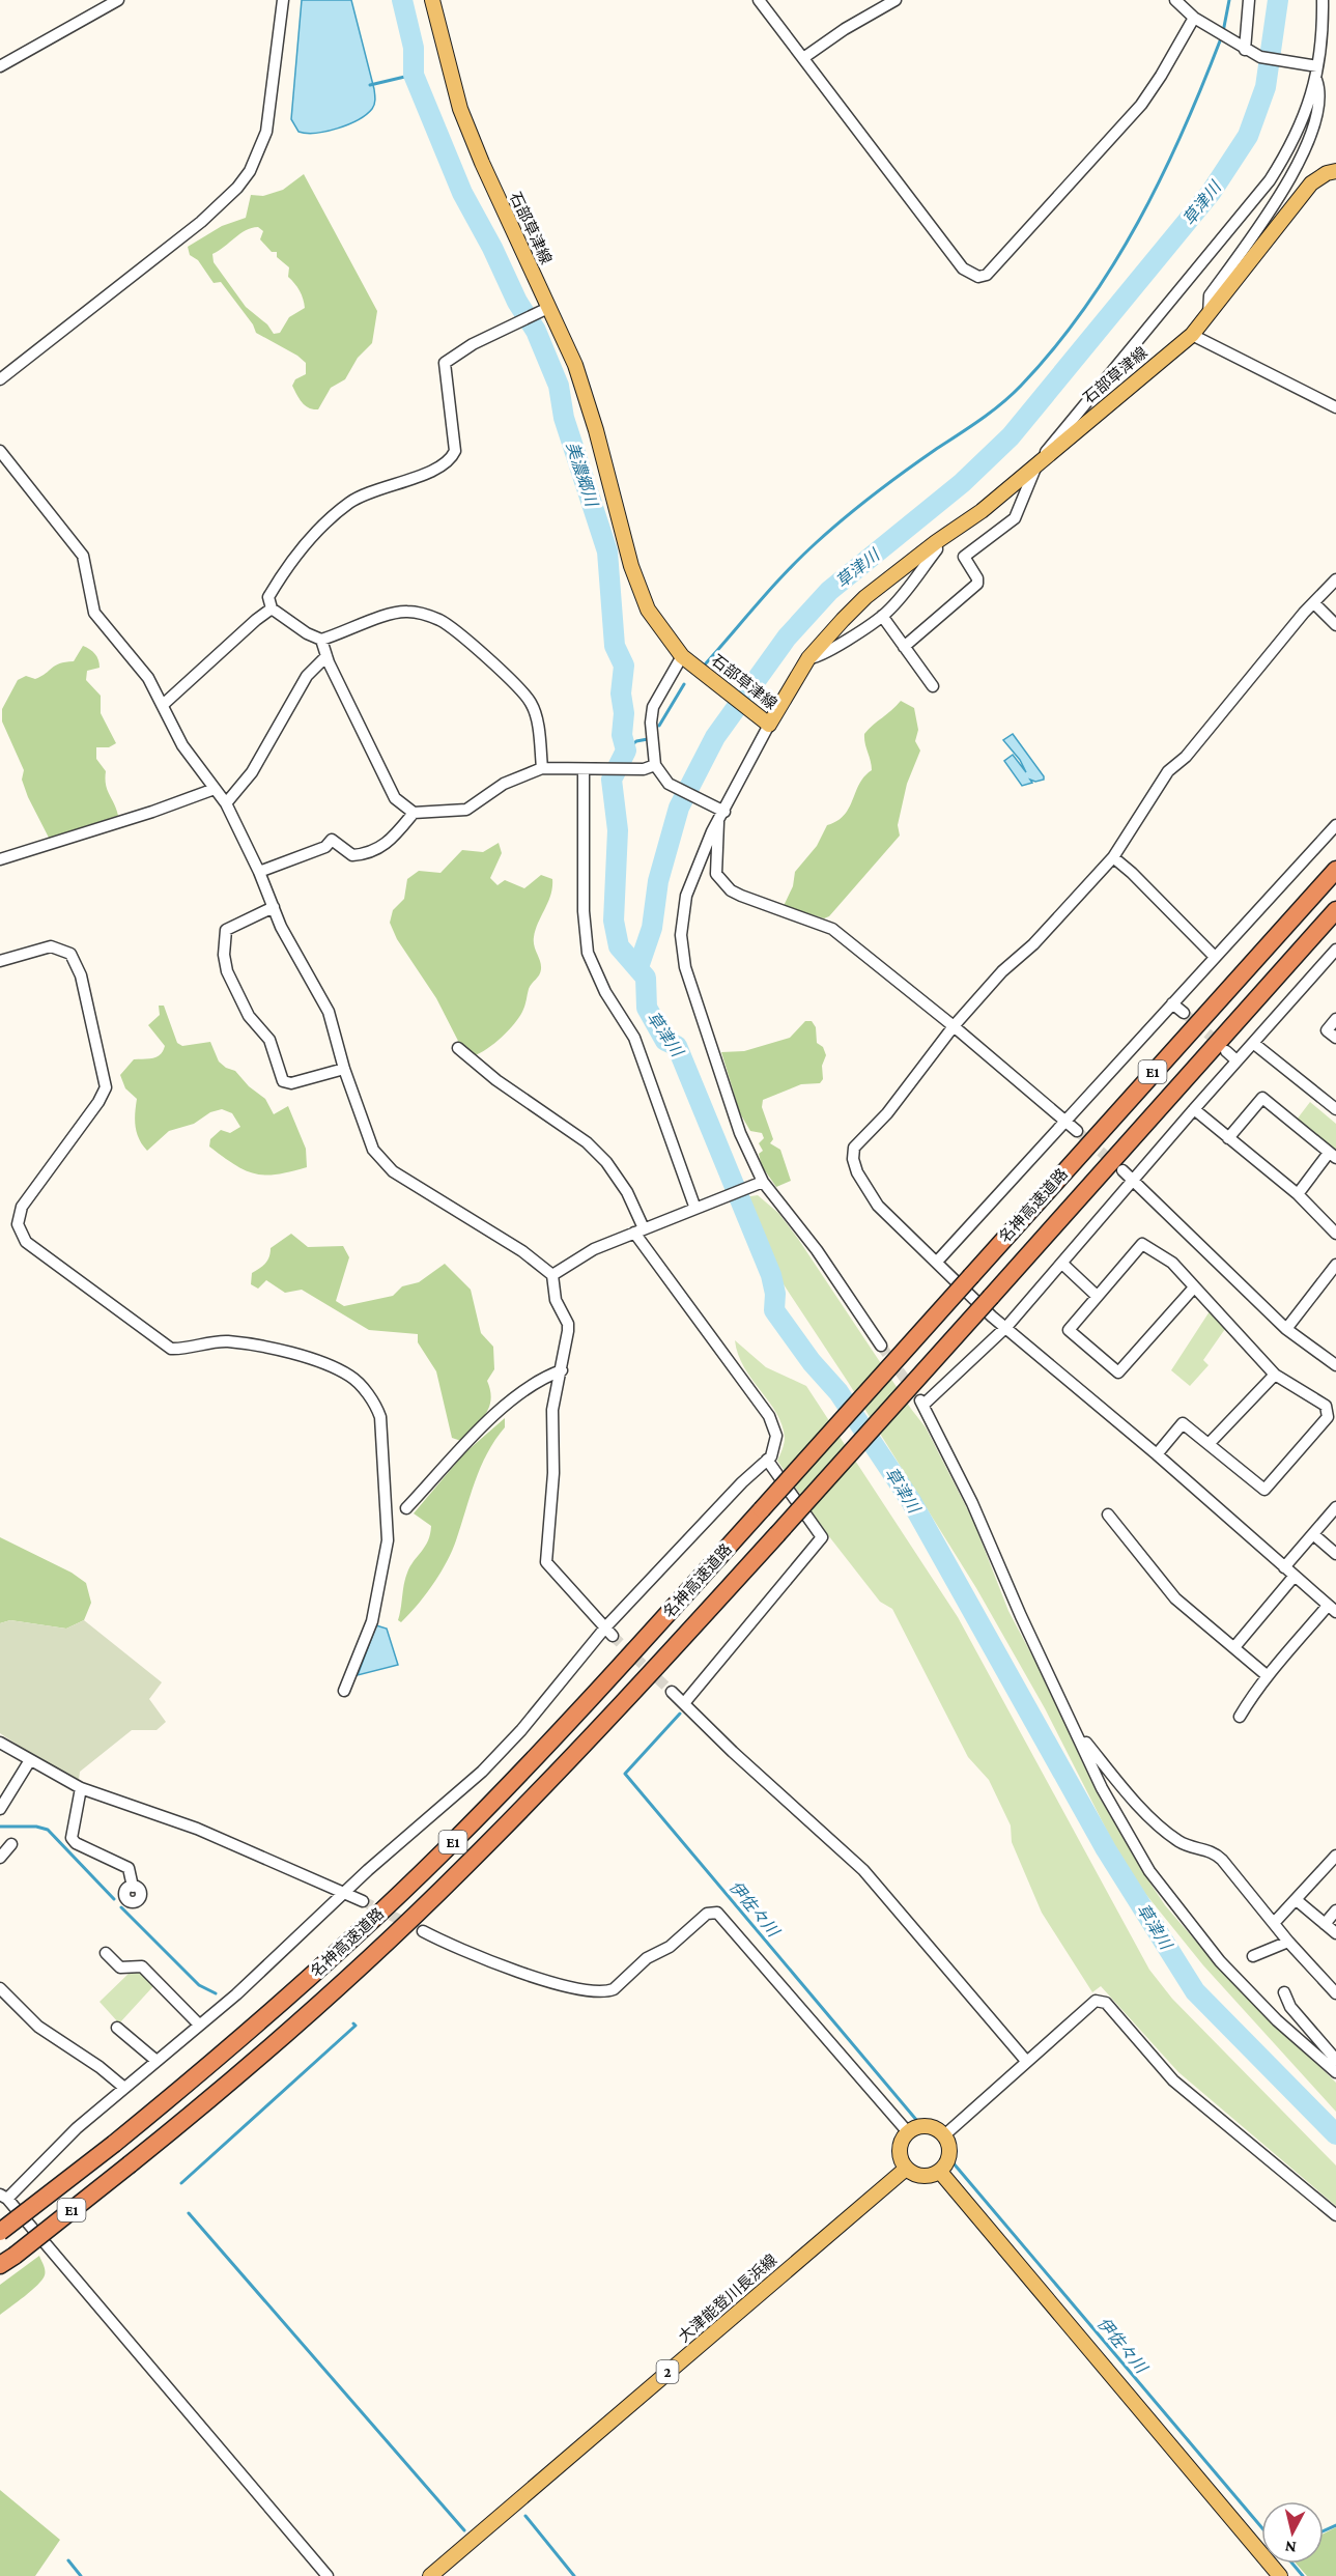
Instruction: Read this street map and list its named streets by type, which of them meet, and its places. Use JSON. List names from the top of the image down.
{
  "streets": {
    "highway": ["E1", "名神高速道路"],
    "main road": ["石部草津線", "大津能登川長浜線", "2"]
  },
  "water": ["草津川", "美濃郷川", "伊佐々川"],
  "north": "bottom"
}
